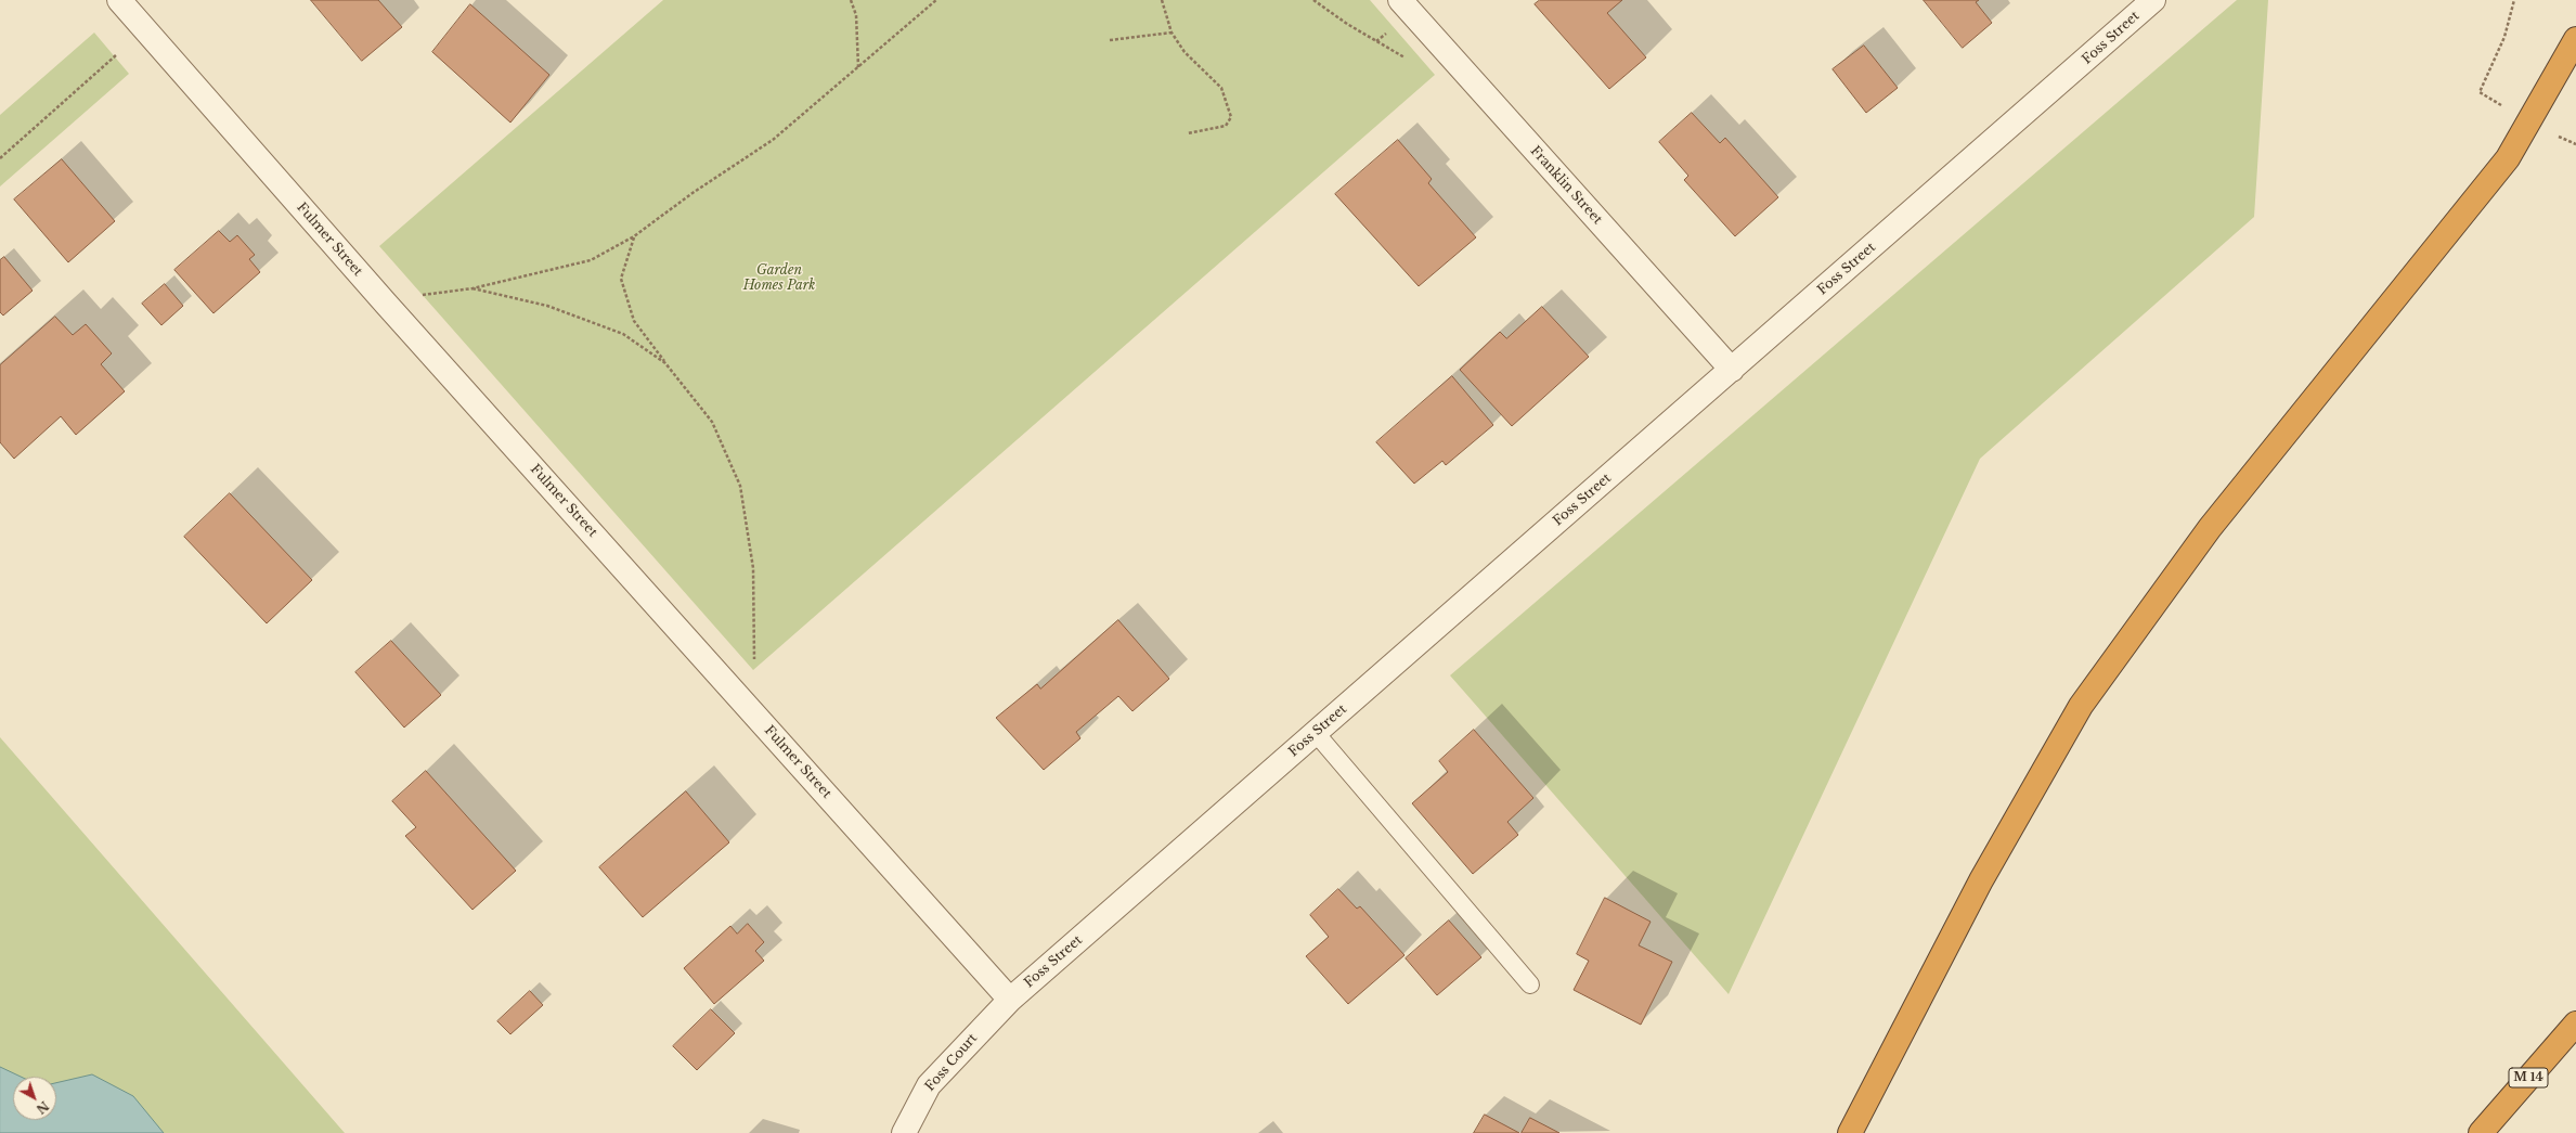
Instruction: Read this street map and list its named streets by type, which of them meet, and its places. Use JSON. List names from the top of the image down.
{
  "streets": {
    "highway": ["M 14"],
    "street": [
      "Foss Street",
      "Franklin Street",
      "Fulmer Street",
      "Foss Court"
    ]
  },
  "crossings": [
    ["Foss Street", "Franklin Street"],
    ["Foss Street", "Fulmer Street"],
    ["Foss Street", "Foss Court"],
    ["Fulmer Street", "Foss Court"]
  ],
  "parks": ["Garden Homes Park"],
  "north": "bottom right"
}
